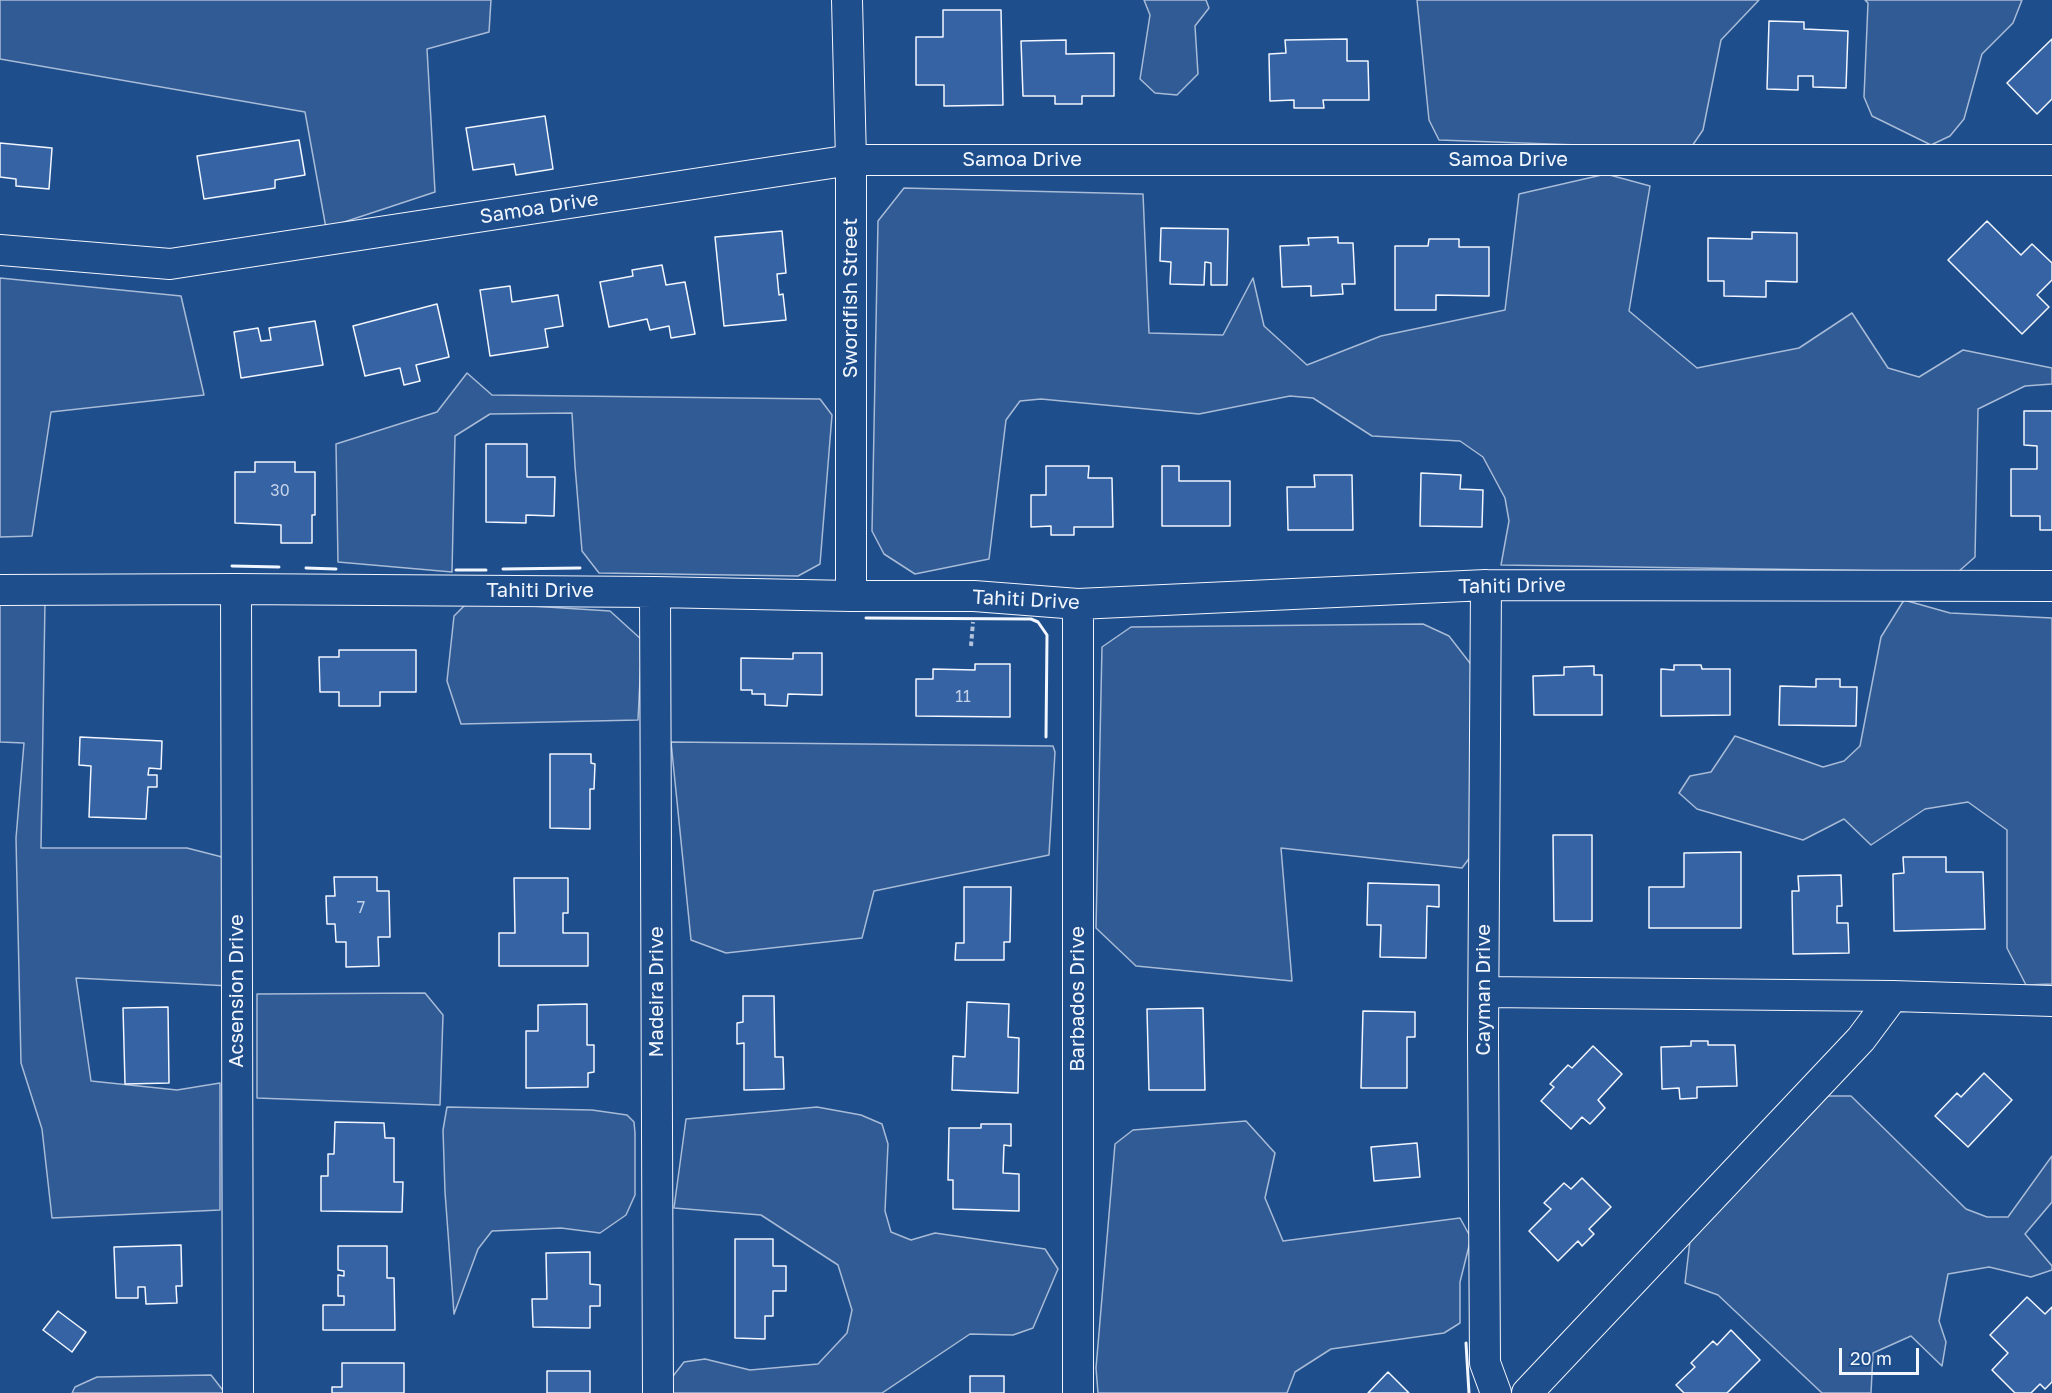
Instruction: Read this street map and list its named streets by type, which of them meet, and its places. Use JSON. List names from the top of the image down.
{
  "streets": {
    "street": [
      "Samoa Drive",
      "Swordfish Street",
      "Tahiti Drive",
      "Cayman Drive",
      "Acsension Drive",
      "Madeira Drive",
      "Barbados Drive"
    ]
  },
  "crossings": [
    ["Samoa Drive", "Swordfish Street"],
    ["Swordfish Street", "Tahiti Drive"],
    ["Tahiti Drive", "Cayman Drive"],
    ["Tahiti Drive", "Acsension Drive"],
    ["Tahiti Drive", "Madeira Drive"],
    ["Tahiti Drive", "Barbados Drive"]
  ],
  "house_numbers": ["30", "11", "7"],
  "scale_bar": "20 m"
}
